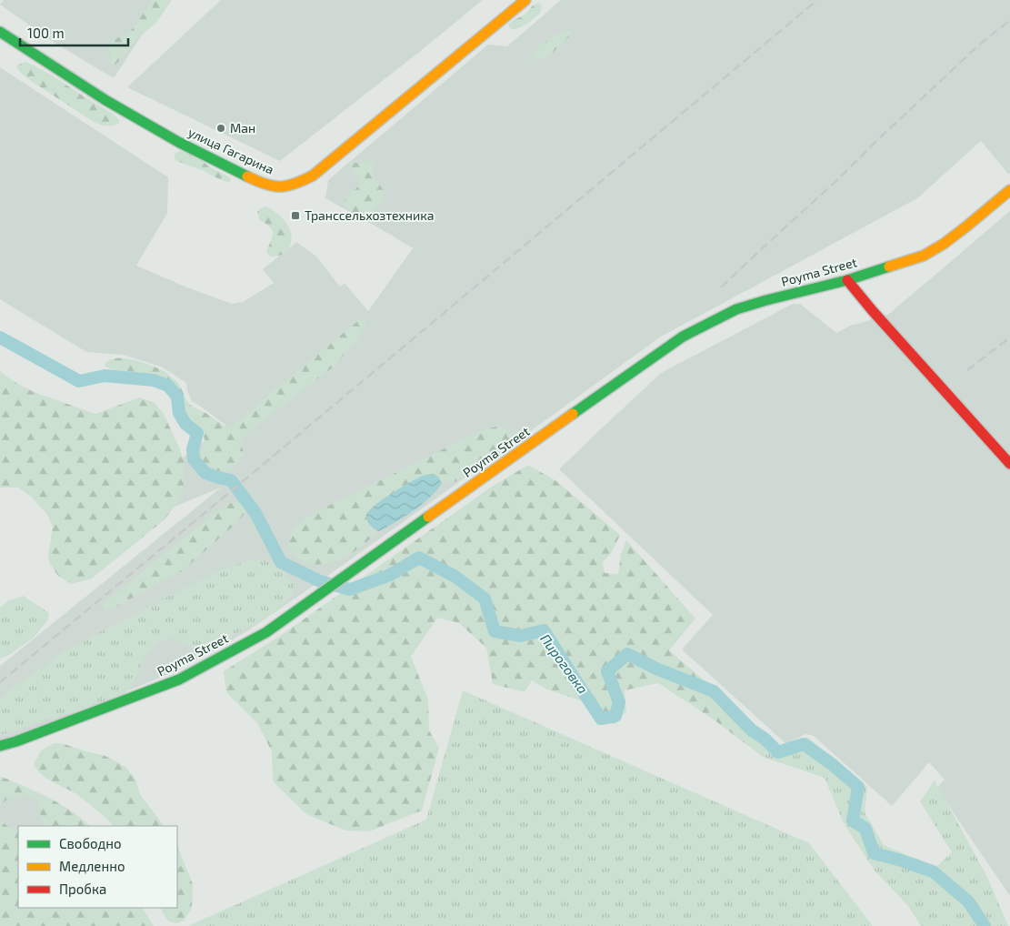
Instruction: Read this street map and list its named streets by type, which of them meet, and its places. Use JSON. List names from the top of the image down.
{
  "streets": {
    "main road": ["улица Гагарина", "Poyma Street"]
  },
  "water": ["Пироговка"],
  "places": {
    "other": ["Ман"],
    "transit": ["Транссельхозтехника"]
  },
  "legend": ["Свободно", "Медленно", "Пробка"],
  "scale_bar": "100 m"
}
